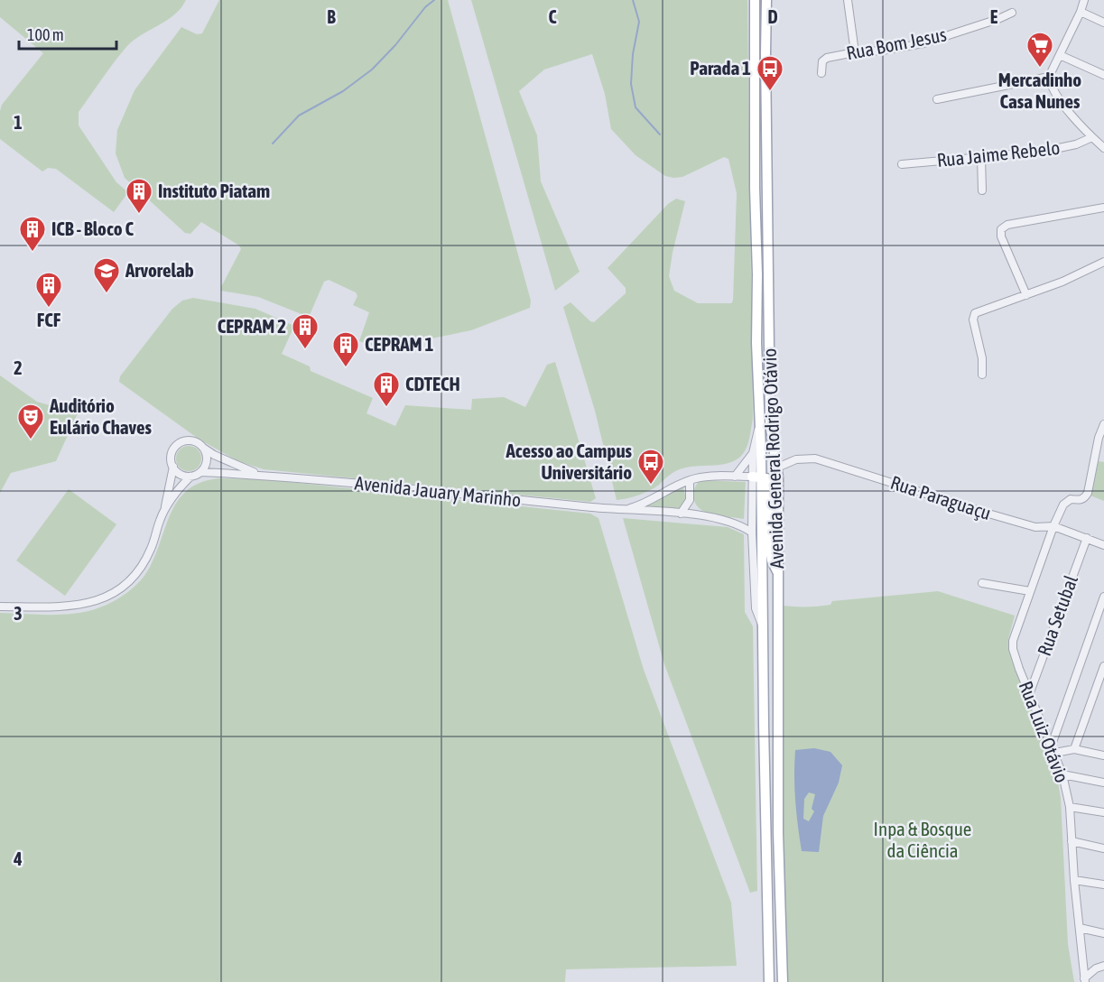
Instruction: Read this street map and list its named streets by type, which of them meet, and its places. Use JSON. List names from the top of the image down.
{
  "streets": {
    "main road": ["Avenida General Rodrigo Otávio"],
    "street": [
      "Rua Bom Jesus",
      "Rua Jaime Rebelo",
      "Avenida Jauary Marinho",
      "Rua Paraguaçu",
      "Rua Setubal",
      "Rua Luiz Otávio"
    ]
  },
  "crossings": [
    ["Avenida General Rodrigo Otávio", "Avenida Jauary Marinho"],
    ["Avenida General Rodrigo Otávio", "Rua Paraguaçu"],
    ["Rua Paraguaçu", "Rua Setubal"],
    ["Rua Paraguaçu", "Rua Luiz Otávio"],
    ["Rua Setubal", "Rua Luiz Otávio"]
  ],
  "parks": ["Inpa & Bosque da Ciência"],
  "places": {
    "supermarket": ["Mercadinho Casa Nunes"],
    "bus stop": ["Parada 1", "Acesso ao Campus Universitário"],
    "building": [
      "Instituto Piatam",
      "ICB - Bloco C",
      "FCF",
      "CEPRAM 2",
      "CEPRAM 1",
      "CDTECH"
    ],
    "school or university": ["Arvorelab"],
    "theatre": ["Auditório Eulário Chaves"]
  },
  "scale_bar": "100 m",
  "grid": {
    "columns": [
      "B",
      "C",
      "D",
      "E"
    ],
    "rows": [
      "1",
      "2",
      "3",
      "4"
    ]
  }
}
